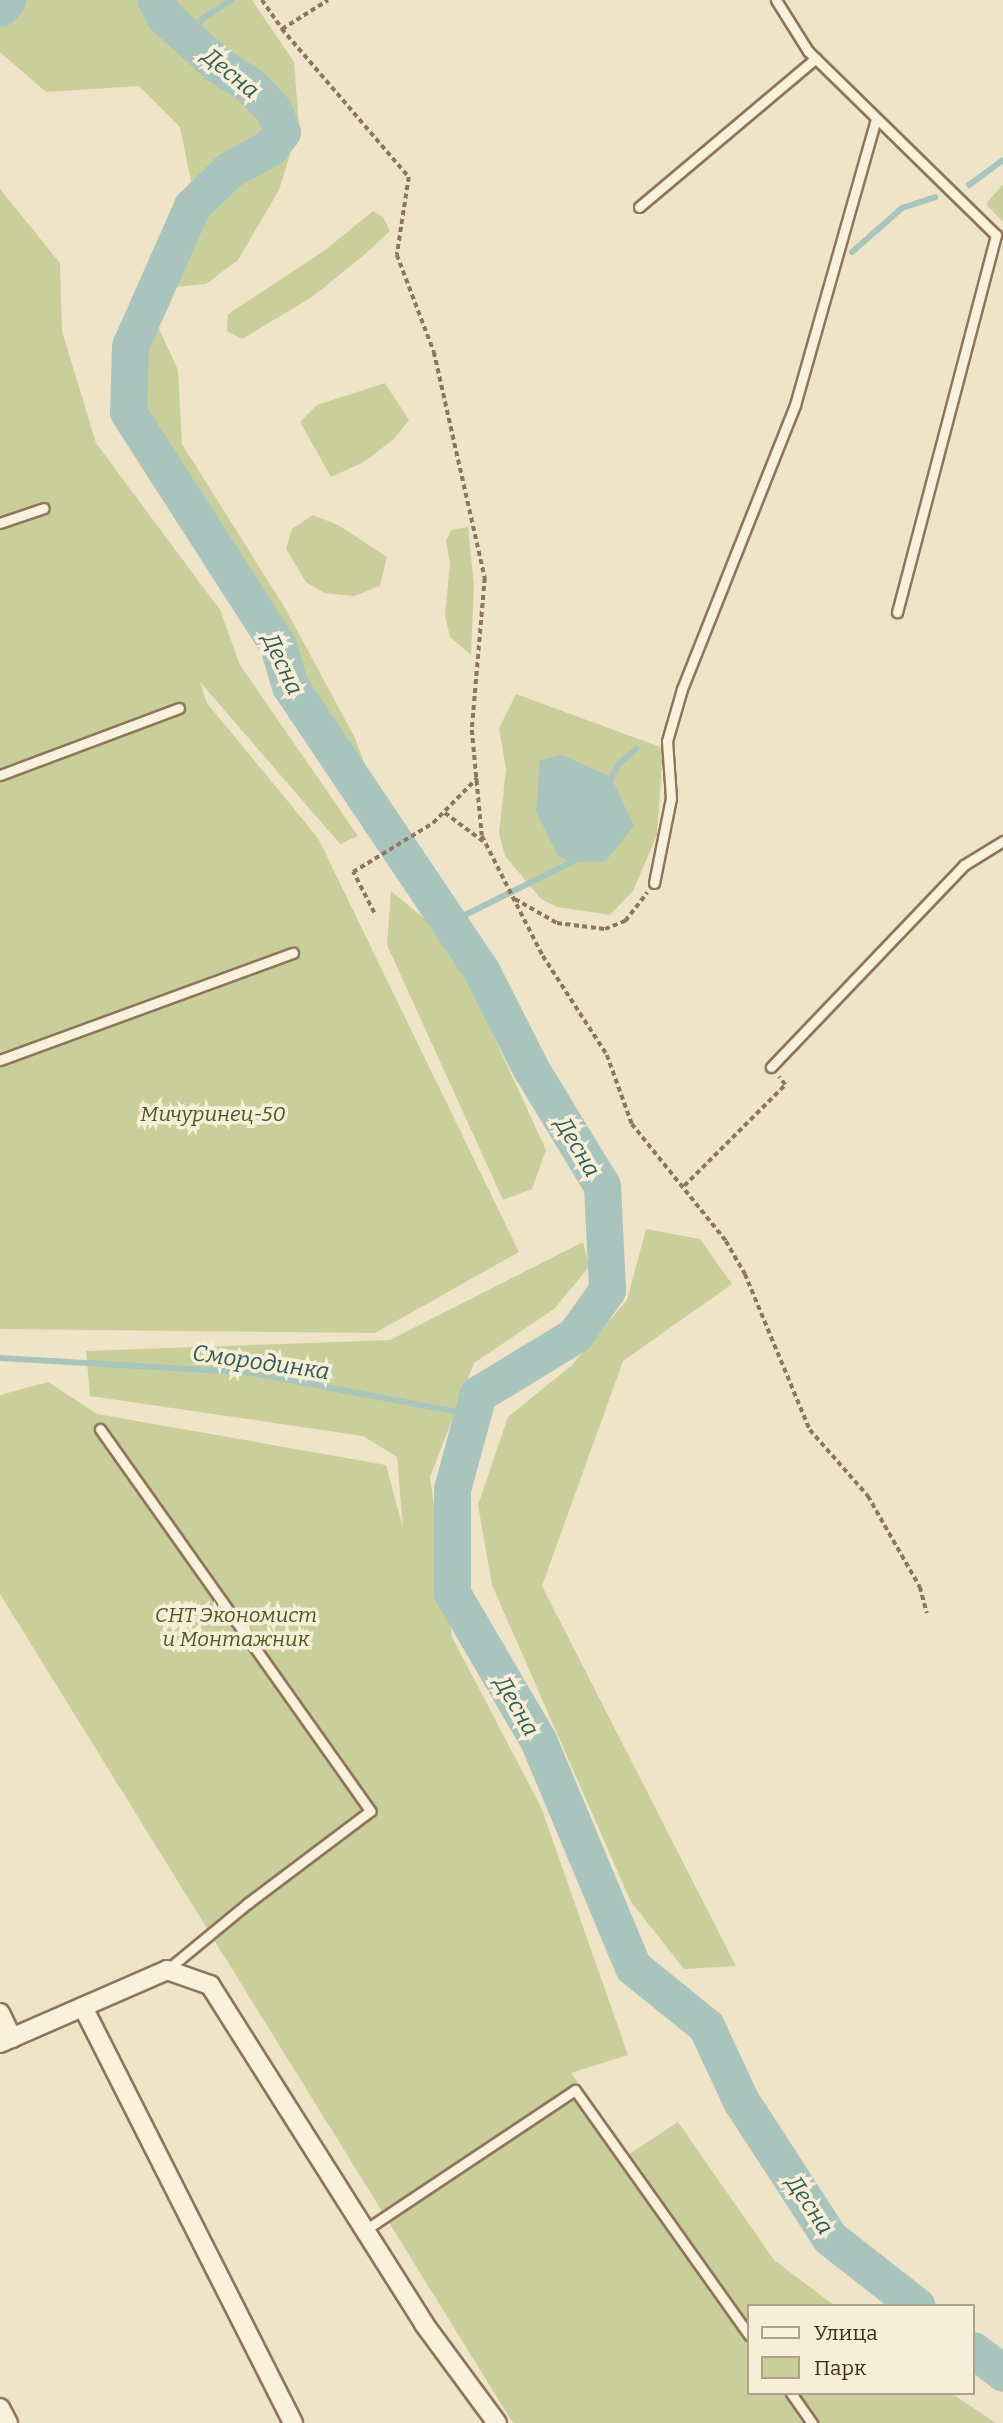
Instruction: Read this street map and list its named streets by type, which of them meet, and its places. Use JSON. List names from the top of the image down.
{
  "water": ["Десна", "Смородинка"],
  "parks": ["Мичуринец-50", "СНТ Экономист и Монтажник"],
  "legend": ["Улица", "Парк"]
}
